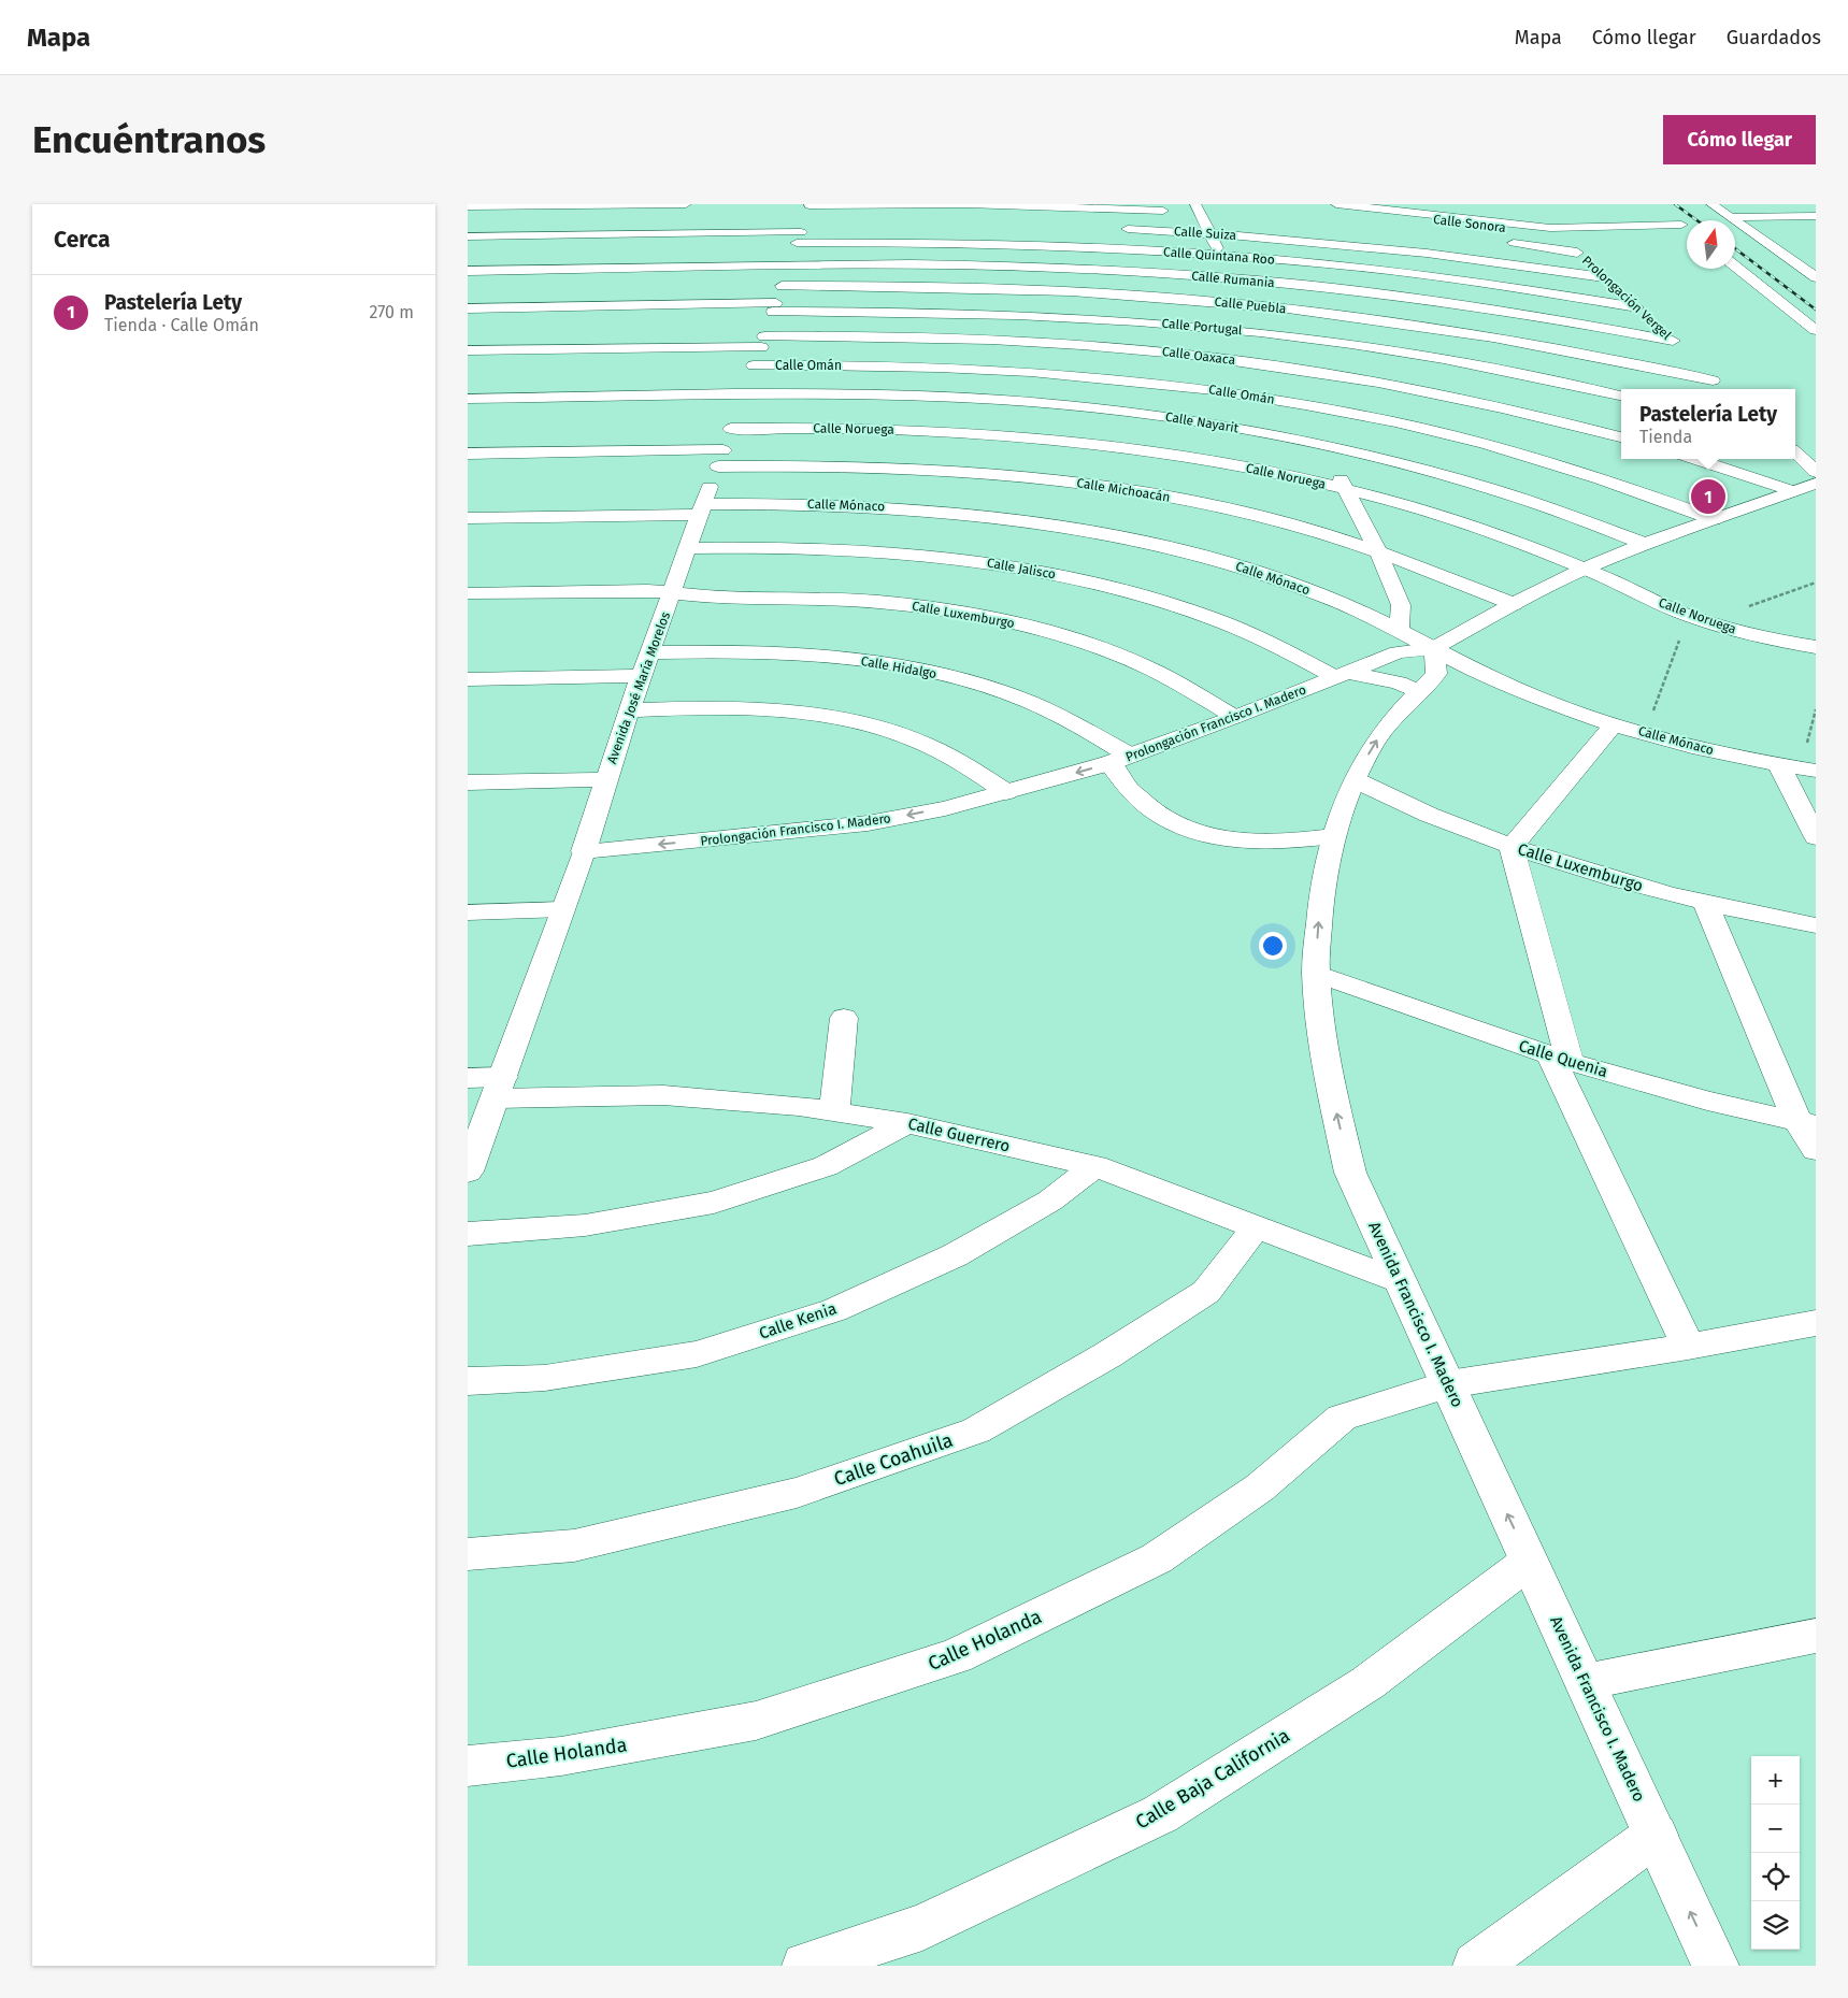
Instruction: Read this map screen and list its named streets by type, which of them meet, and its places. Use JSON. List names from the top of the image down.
{
  "streets": {
    "street": [
      "Calle Sonora",
      "Calle Suiza",
      "Calle Quintana Roo",
      "Calle Rumania",
      "Prolongación Vergel",
      "Calle Puebla",
      "Calle Portugal",
      "Calle Oaxaca",
      "Calle Omán",
      "Calle Nayarit",
      "Calle Noruega",
      "Calle Michoacán",
      "Calle Mónaco",
      "Calle Jalisco",
      "Calle Luxemburgo",
      "Calle Hidalgo",
      "Avenida José María Morelos",
      "Prolongación Francisco I. Madero",
      "Calle Quenia",
      "Calle Guerrero",
      "Avenida Francisco I. Madero",
      "Calle Kenia",
      "Calle Coahuila",
      "Calle Holanda",
      "Calle Baja California"
    ]
  },
  "crossings": [
    ["Calle Sonora", "Prolongación Vergel"],
    ["Calle Suiza", "Prolongación Vergel"],
    ["Calle Quintana Roo", "Prolongación Vergel"],
    ["Calle Quintana Roo", "Avenida José María Morelos"],
    ["Calle Rumania", "Prolongación Vergel"],
    ["Calle Rumania", "Avenida José María Morelos"],
    ["Calle Puebla", "Calle Portugal"],
    ["Calle Puebla", "Avenida José María Morelos"],
    ["Calle Portugal", "Avenida José María Morelos"],
    ["Calle Oaxaca", "Avenida José María Morelos"],
    ["Calle Omán", "Avenida José María Morelos"],
    ["Calle Omán", "Prolongación Francisco I. Madero"],
    ["Calle Nayarit", "Avenida José María Morelos"],
    ["Calle Nayarit", "Prolongación Francisco I. Madero"],
    ["Calle Noruega", "Avenida José María Morelos"],
    ["Calle Noruega", "Prolongación Francisco I. Madero"],
    ["Calle Michoacán", "Avenida José María Morelos"],
    ["Calle Michoacán", "Prolongación Francisco I. Madero"],
    ["Calle Mónaco", "Avenida José María Morelos"],
    ["Calle Mónaco", "Prolongación Francisco I. Madero"],
    ["Calle Mónaco", "Avenida Francisco I. Madero"],
    ["Calle Jalisco", "Avenida José María Morelos"],
    ["Calle Jalisco", "Prolongación Francisco I. Madero"],
    ["Calle Luxemburgo", "Avenida José María Morelos"],
    ["Calle Luxemburgo", "Prolongación Francisco I. Madero"],
    ["Calle Luxemburgo", "Avenida Francisco I. Madero"],
    ["Calle Hidalgo", "Avenida José María Morelos"],
    ["Calle Hidalgo", "Prolongación Francisco I. Madero"],
    ["Avenida José María Morelos", "Prolongación Francisco I. Madero"],
    ["Avenida José María Morelos", "Calle Guerrero"],
    ["Prolongación Francisco I. Madero", "Avenida Francisco I. Madero"],
    ["Calle Quenia", "Avenida Francisco I. Madero"],
    ["Calle Guerrero", "Avenida Francisco I. Madero"],
    ["Calle Guerrero", "Calle Kenia"],
    ["Calle Guerrero", "Calle Coahuila"],
    ["Avenida Francisco I. Madero", "Calle Holanda"],
    ["Avenida Francisco I. Madero", "Calle Baja California"]
  ],
  "north": "top",
  "page": {
    "header": "Mapa",
    "nav": ["Mapa", "Cómo llegar", "Guardados"],
    "buttons": "Cómo llegar",
    "title": "Encuéntranos",
    "heading": "Cerca",
    "list": [
      {
        "mark": "1",
        "name": "Pastelería Lety",
        "note": "Tienda · Calle Omán",
        "value": "270 m"
      }
    ],
    "popup": ["Pastelería Lety", "Tienda"],
    "pins": "1",
    "map_buttons": ["+", "−"]
  }
}
